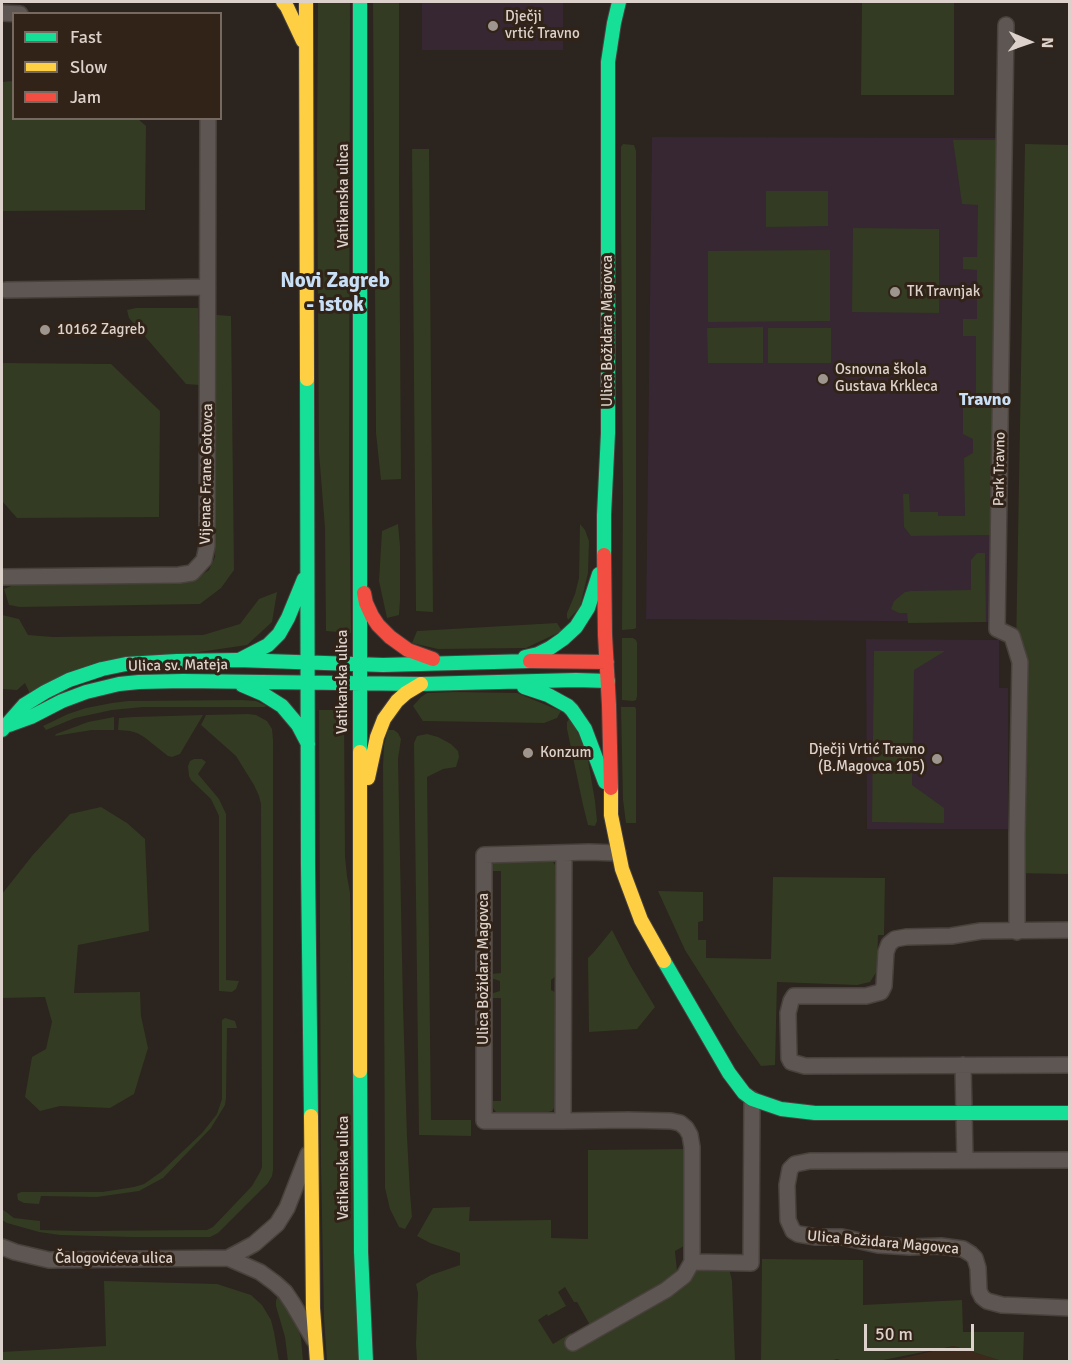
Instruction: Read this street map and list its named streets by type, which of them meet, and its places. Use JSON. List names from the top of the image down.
{
  "streets": {
    "street": [
      "Vatikanska ulica",
      "Ulica Božidara Magovca",
      "Park Travno",
      "Vijenac Frane Gotovca",
      "Ulica sv. Mateja",
      "Čalogovićeva ulica"
    ]
  },
  "crossings": [
    ["Vatikanska ulica", "Ulica sv. Mateja"]
  ],
  "districts": ["Novi Zagreb - istok", "Travno"],
  "places": [
    "Dječji vrtić Travno",
    "TK Travnjak",
    "10162 Zagreb",
    "Osnovna škola Gustava Krkleca",
    "Konzum",
    "Dječji Vrtić Travno (B.Magovca 105)"
  ],
  "legend": ["Fast", "Slow", "Jam"],
  "scale_bar": "50 m",
  "north": "right"
}
